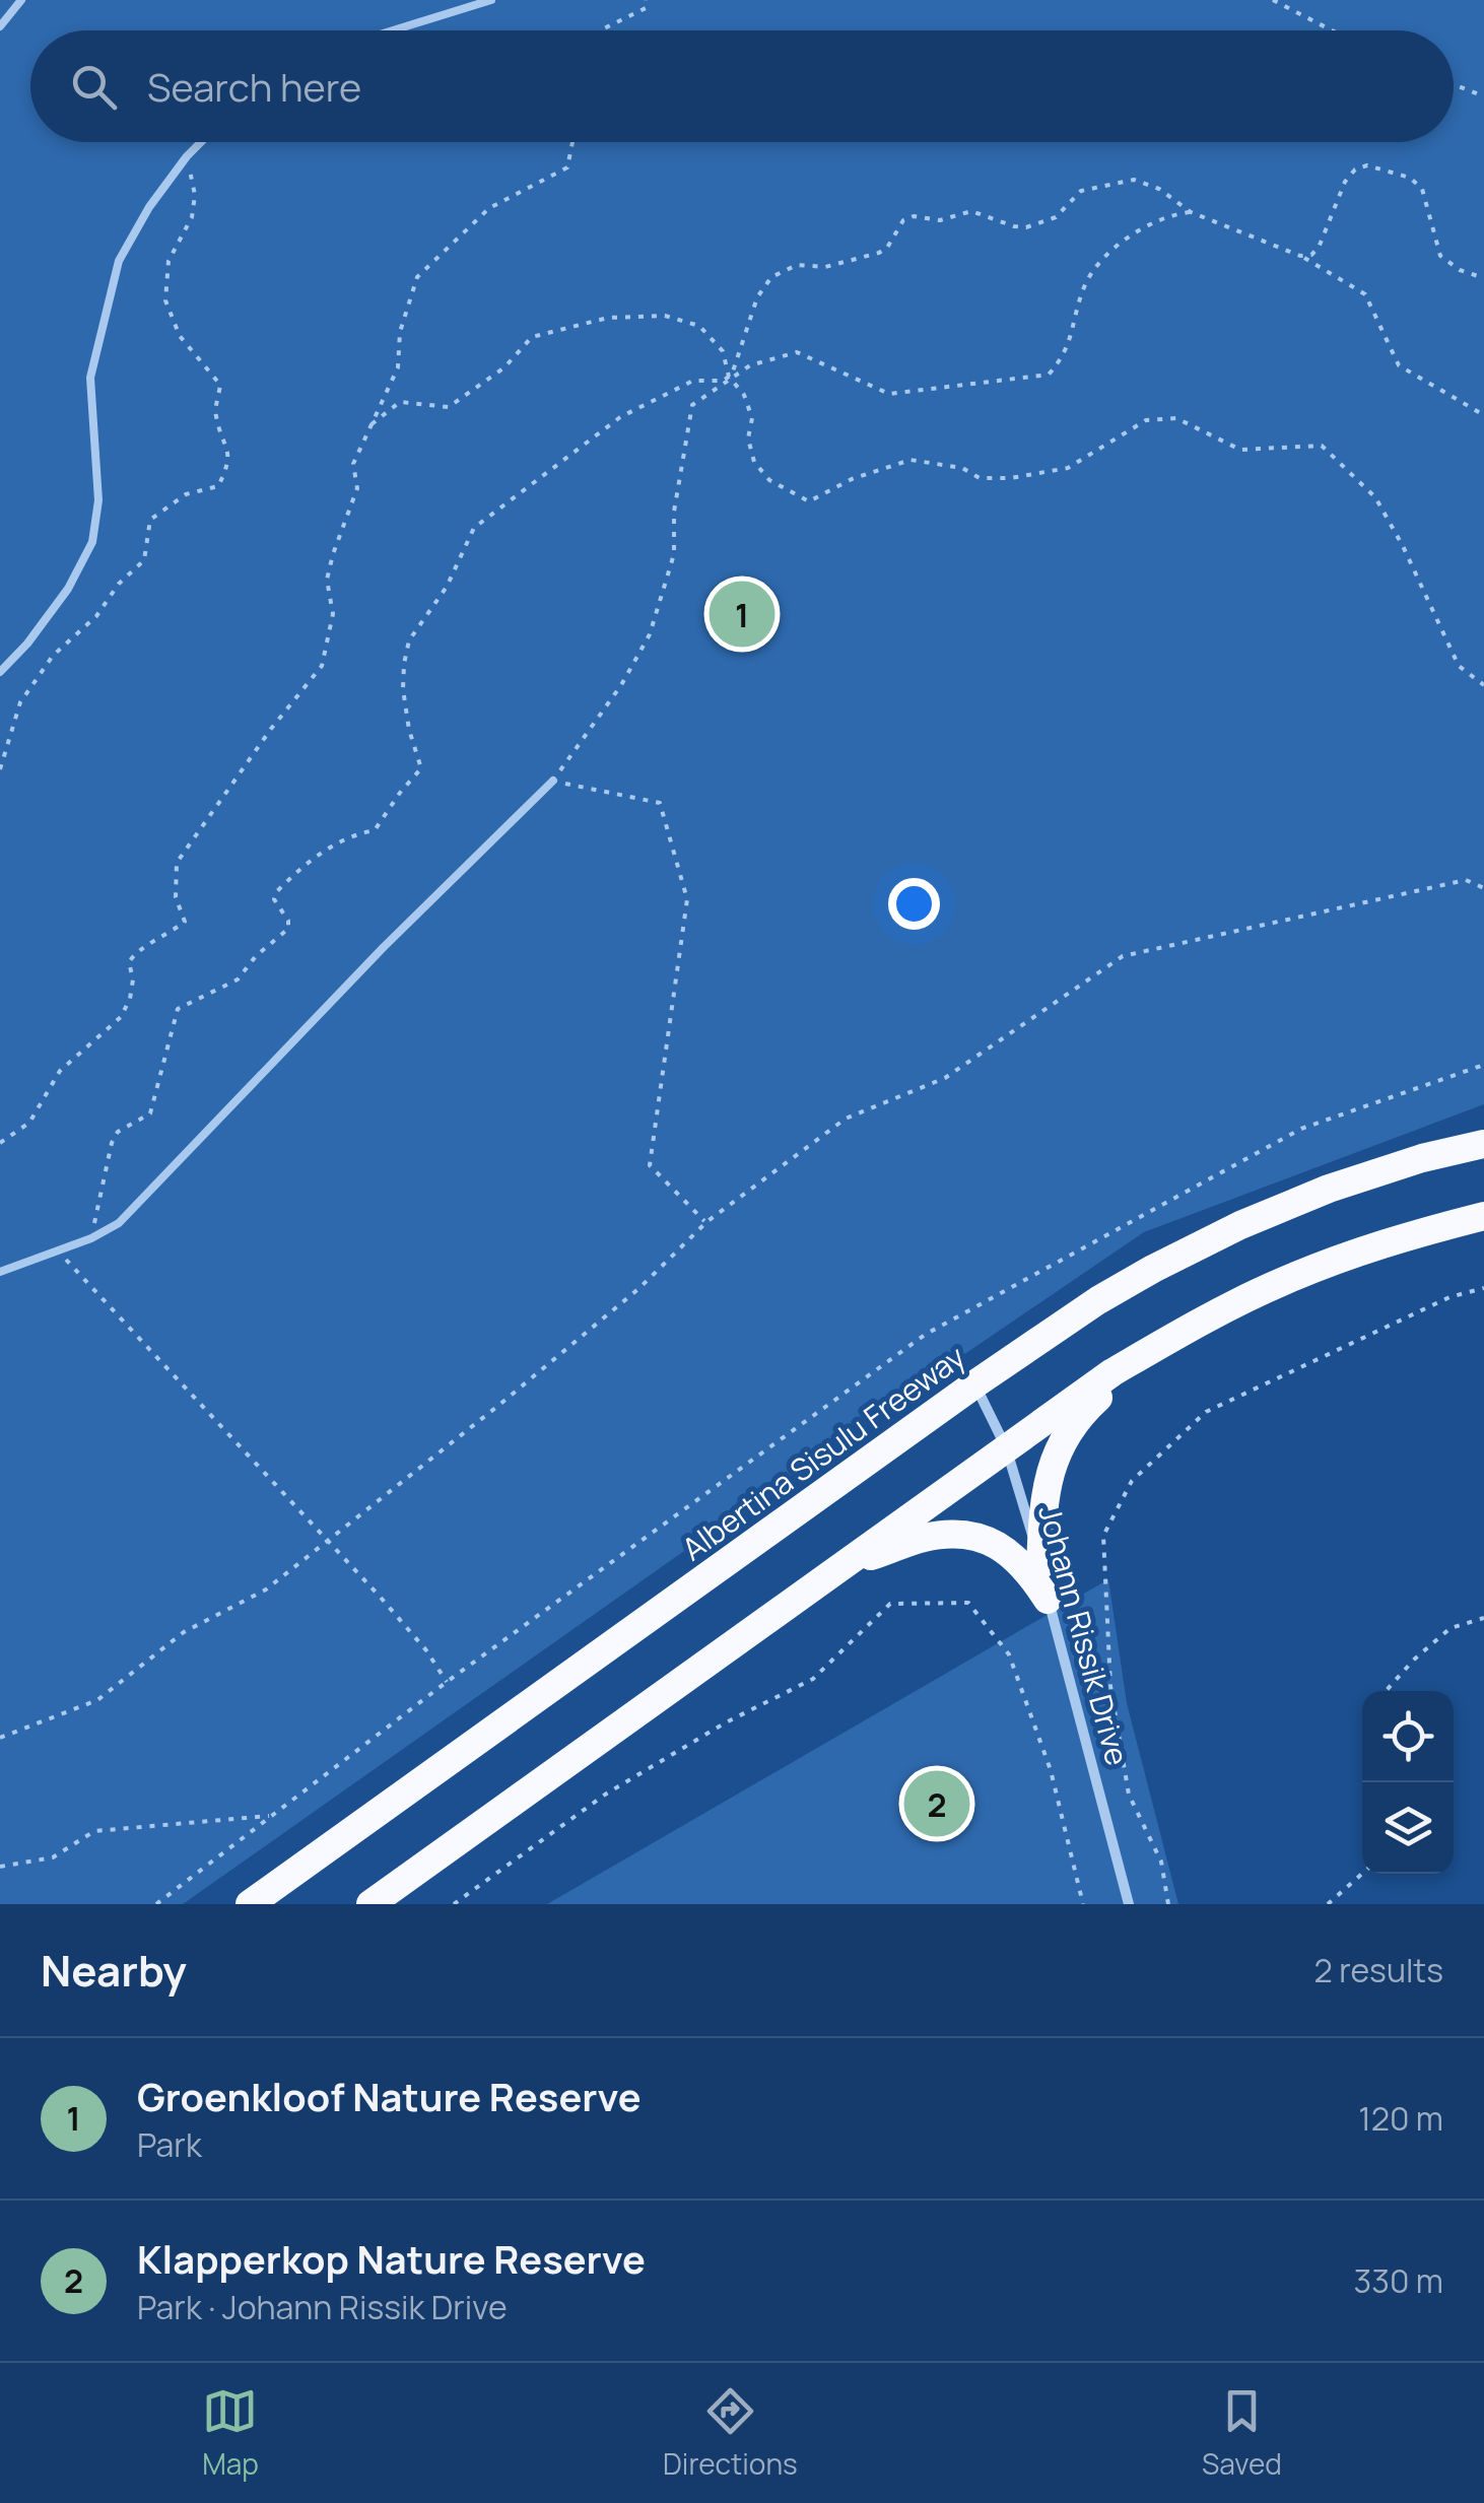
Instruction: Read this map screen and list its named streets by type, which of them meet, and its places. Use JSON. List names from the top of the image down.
{
  "streets": {
    "highway": ["Albertina Sisulu Freeway"],
    "street": ["Johann Rissik Drive"]
  },
  "crossings": [
    ["Albertina Sisulu Freeway", "Johann Rissik Drive"]
  ],
  "page": {
    "search": "Search here",
    "pins": ["1", "2"],
    "heading": ["Nearby", "2 results"],
    "list": [
      {
        "mark": "1",
        "name": "Groenkloof Nature Reserve",
        "note": "Park",
        "value": "120 m"
      },
      {
        "mark": "2",
        "name": "Klapperkop Nature Reserve",
        "note": "Park · Johann Rissik Drive",
        "value": "330 m"
      }
    ],
    "nav": ["Map", "Directions", "Saved"]
  }
}
